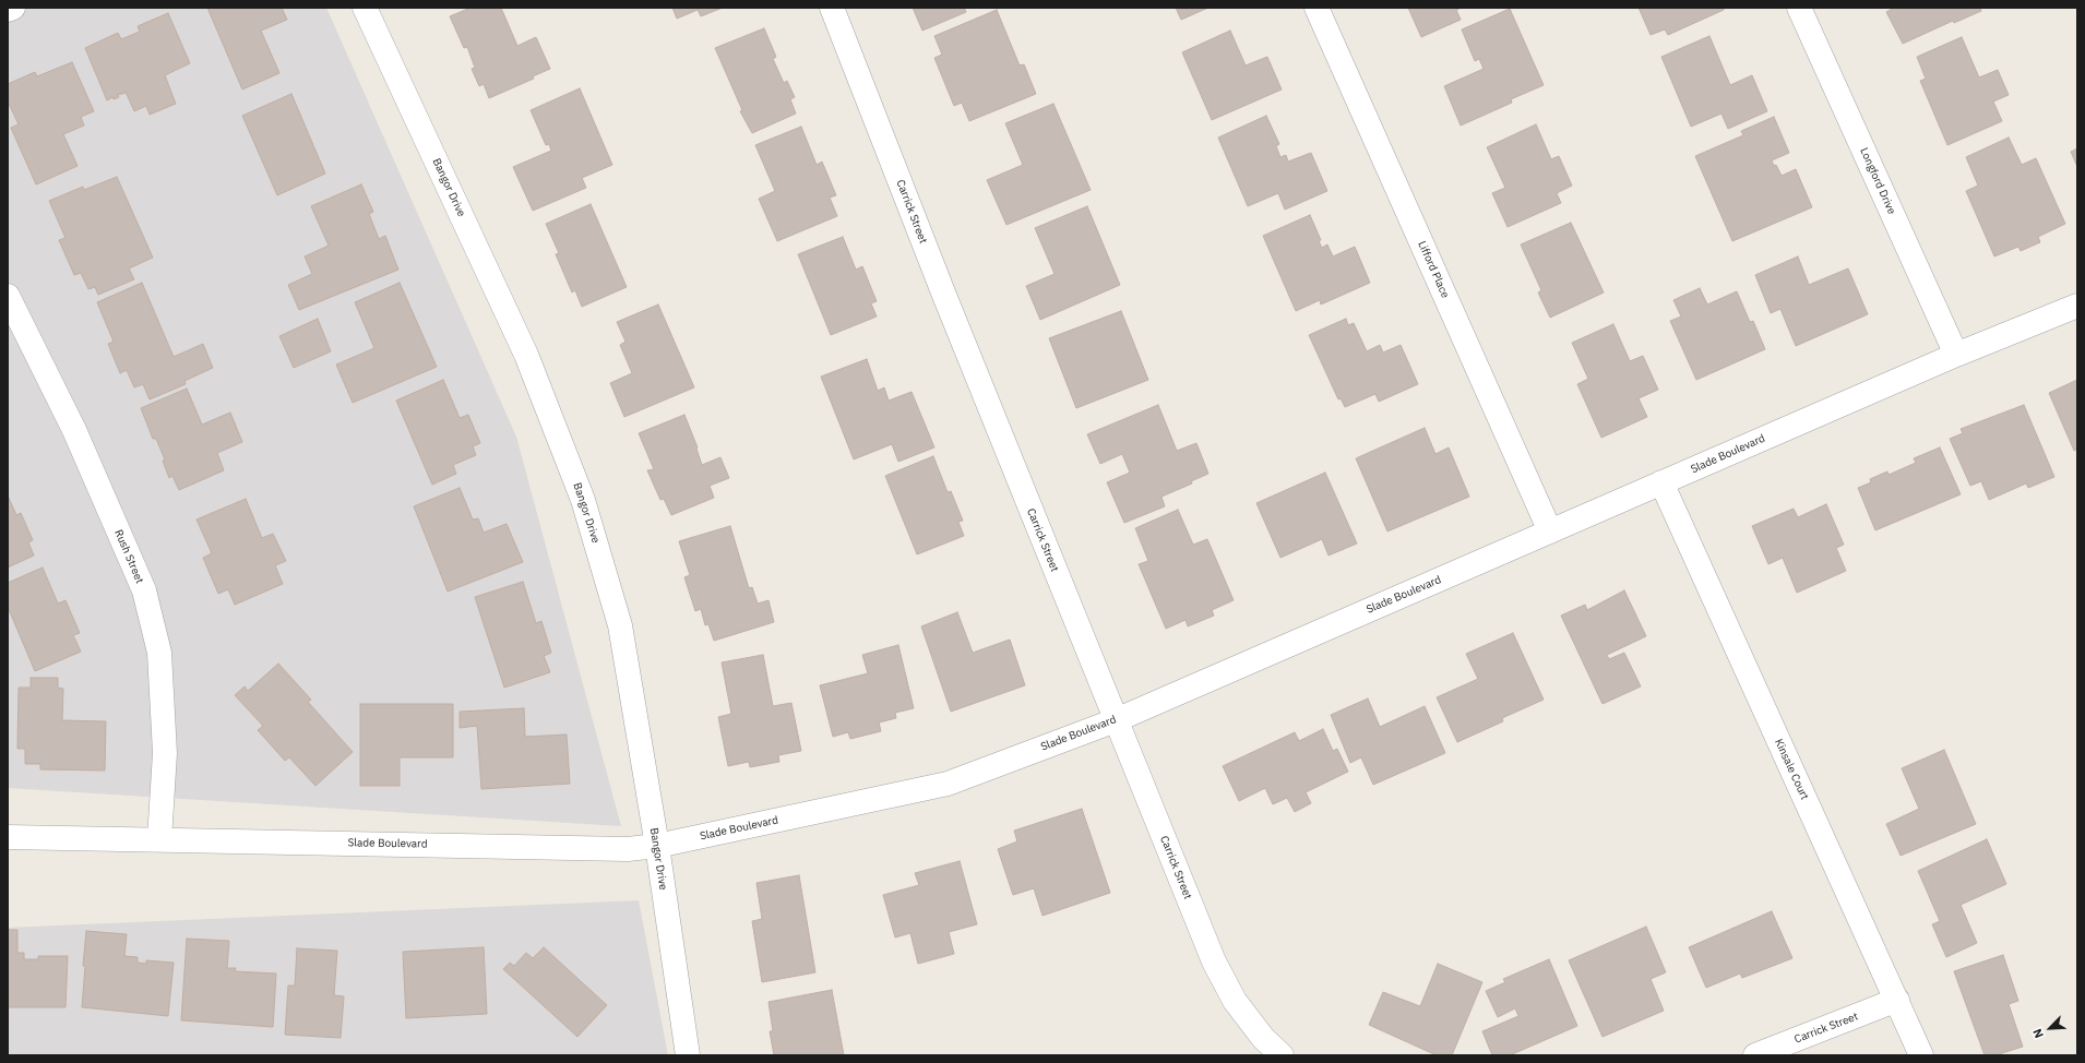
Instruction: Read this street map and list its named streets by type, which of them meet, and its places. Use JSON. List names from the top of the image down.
{
  "streets": {
    "street": [
      "Longford Drive",
      "Bangor Drive",
      "Carrick Street",
      "Lifford Place",
      "Slade Boulevard",
      "Rush Street",
      "Kinsale Court"
    ]
  },
  "crossings": [
    ["Longford Drive", "Slade Boulevard"],
    ["Bangor Drive", "Slade Boulevard"],
    ["Carrick Street", "Slade Boulevard"],
    ["Carrick Street", "Kinsale Court"],
    ["Lifford Place", "Slade Boulevard"],
    ["Slade Boulevard", "Rush Street"],
    ["Slade Boulevard", "Kinsale Court"]
  ],
  "north": "bottom left"
}
